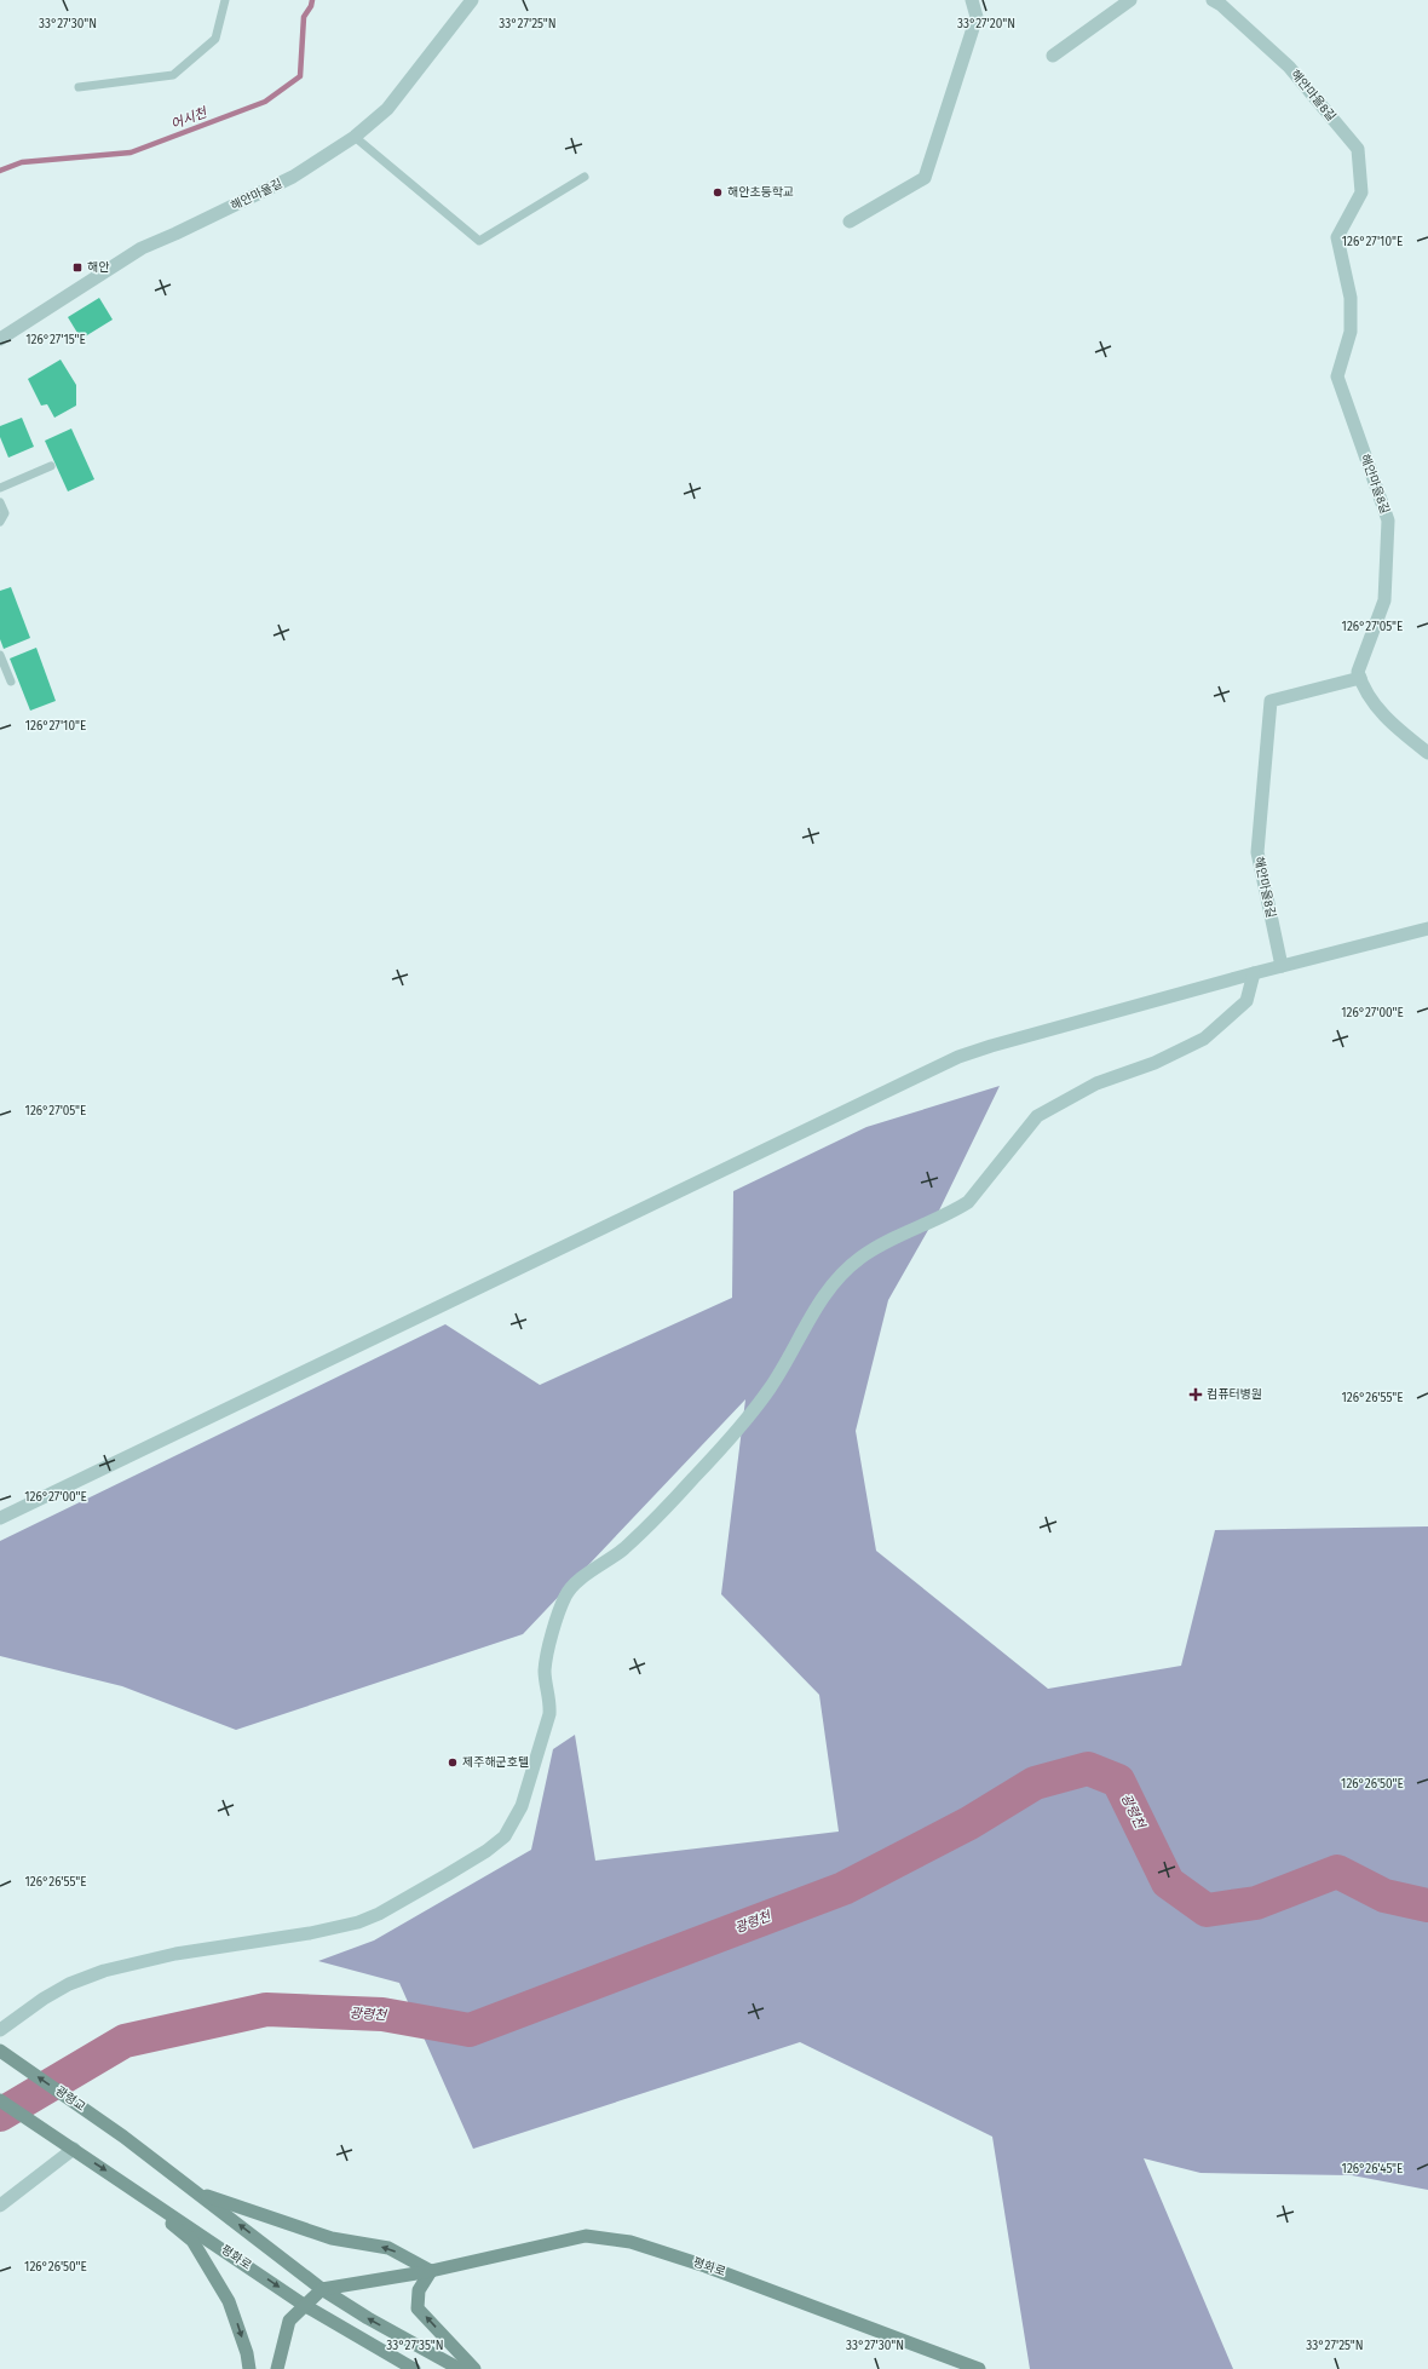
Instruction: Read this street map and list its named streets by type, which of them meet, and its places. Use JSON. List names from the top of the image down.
{
  "streets": {
    "main road": ["광령교", "평화로"],
    "street": ["해안마을8길", "해안마을길"]
  },
  "one_way": ["광령교"],
  "water": ["어시천", "광령천"],
  "places": {
    "other": ["해안초등학교", "제주해군호텔"],
    "transit": ["해안"],
    "health": ["컴퓨터병원"]
  },
  "coordinates": [
    "33°27'30\"N",
    "33°27'25\"N",
    "33°27'20\"N",
    "126°27'10\"E",
    "126°27'15\"E",
    "126°27'05\"E",
    "126°27'00\"E",
    "126°26'55\"E",
    "126°26'50\"E",
    "126°26'45\"E",
    "33°27'35\"N"
  ]
}
